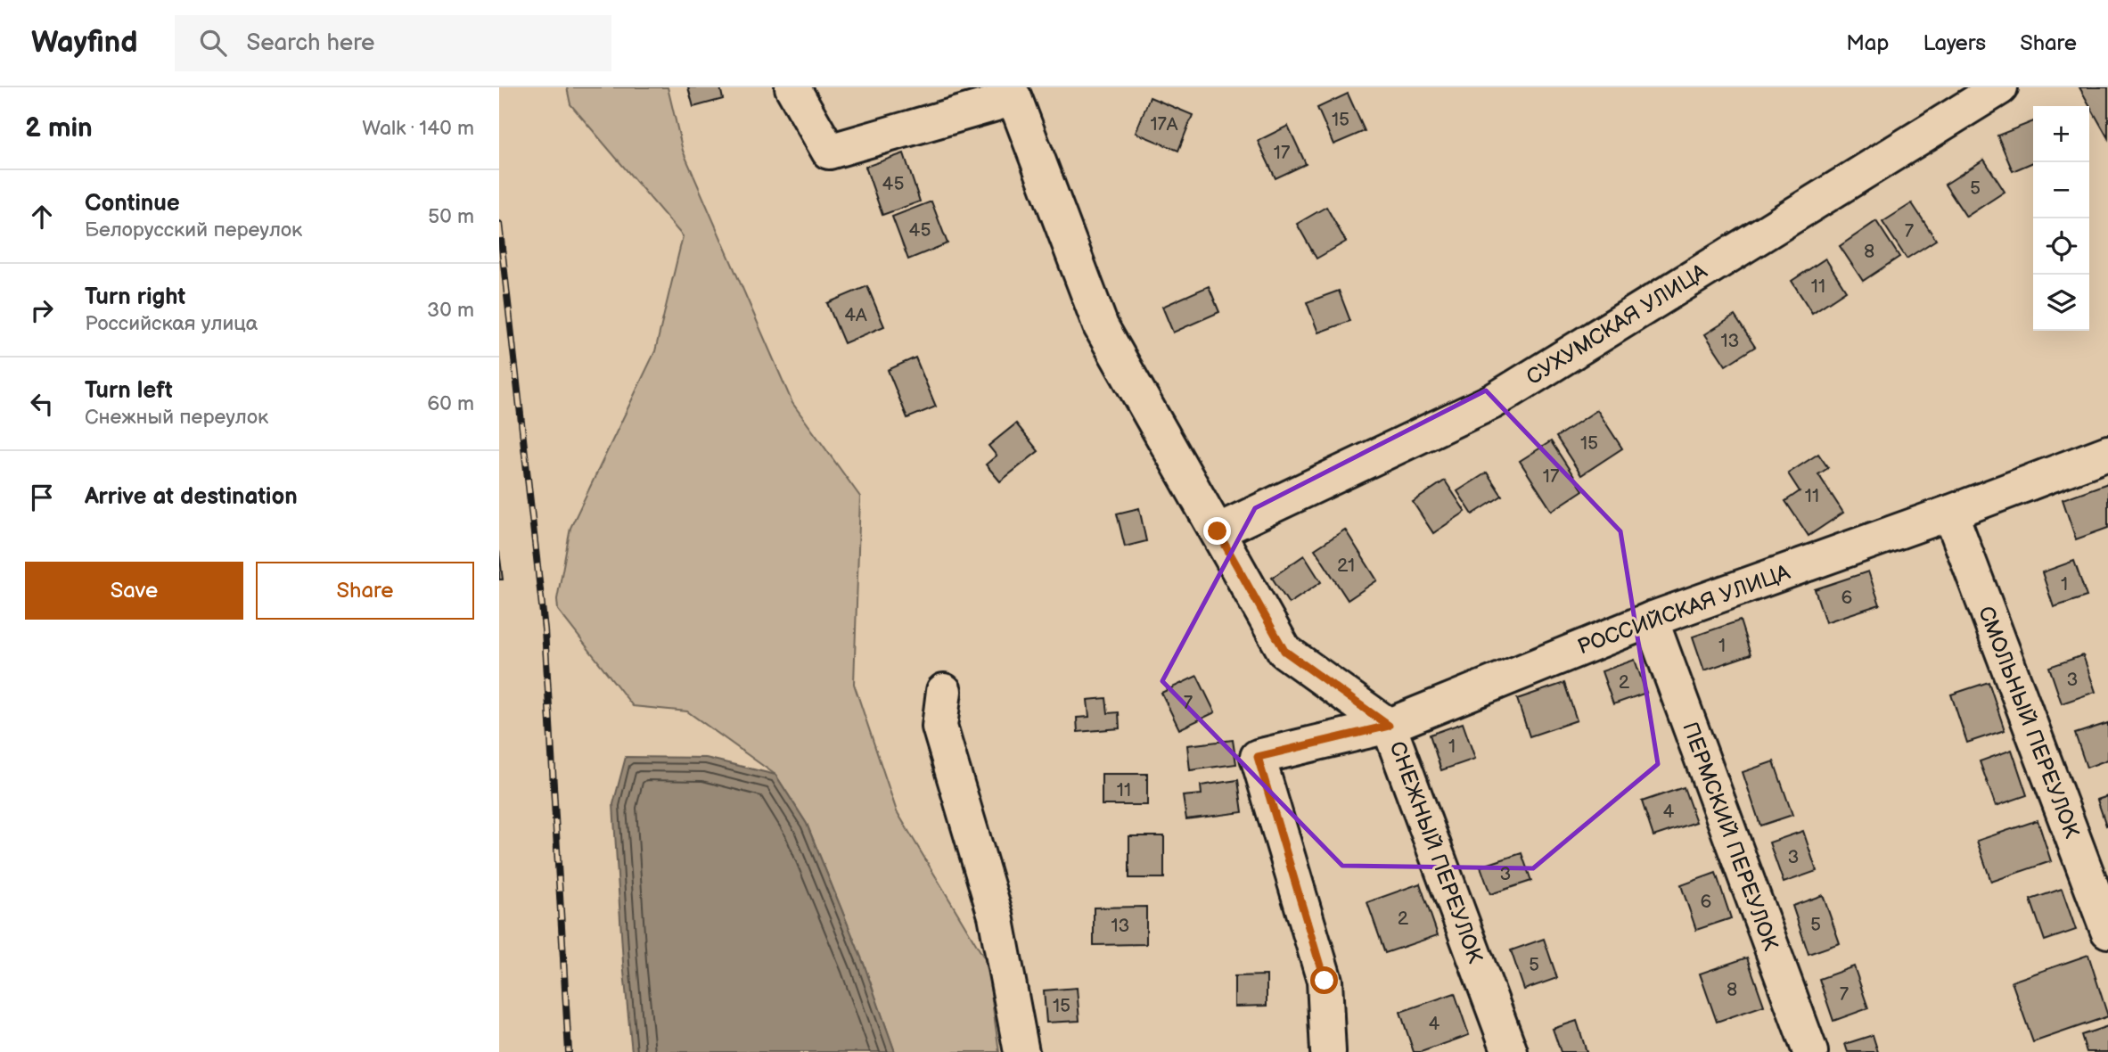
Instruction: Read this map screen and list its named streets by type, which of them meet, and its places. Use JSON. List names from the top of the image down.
{
  "streets": {
    "street": [
      "СУХУМСКАЯ УЛИЦА",
      "РОССИЙСКАЯ УЛИЦА",
      "СМОЛЬНЫЙ ПЕРЕУЛОК",
      "ПЕРМСКИЙ ПЕРЕУЛОК",
      "СНЕЖНЫЙ ПЕРЕУЛОК"
    ]
  },
  "crossings": [
    ["СУХУМСКАЯ УЛИЦА", "СНЕЖНЫЙ ПЕРЕУЛОК"],
    ["РОССИЙСКАЯ УЛИЦА", "СМОЛЬНЫЙ ПЕРЕУЛОК"],
    ["РОССИЙСКАЯ УЛИЦА", "ПЕРМСКИЙ ПЕРЕУЛОК"],
    ["РОССИЙСКАЯ УЛИЦА", "СНЕЖНЫЙ ПЕРЕУЛОК"]
  ],
  "house_numbers": [
    "15",
    "17А",
    "17",
    "45",
    "5",
    "45",
    "7",
    "8",
    "11",
    "4А",
    "13",
    "15",
    "17",
    "11",
    "21",
    "1",
    "6",
    "1",
    "3",
    "2",
    "7",
    "1",
    "11",
    "4",
    "3",
    "3",
    "6",
    "2",
    "5",
    "13",
    "5",
    "8",
    "7",
    "15",
    "4"
  ],
  "page": {
    "header": "Wayfind",
    "search": "Search here",
    "nav": ["Map", "Layers", "Share"],
    "heading": ["2 min", "Walk · 140 m"],
    "map_buttons": ["+", "−"],
    "list": [
      ["Continue", "Белорусский переулок", "50 m"],
      ["Turn right", "Российская улица", "30 m"],
      ["Turn left", "Снежный переулок", "60 m"],
      "Arrive at destination"
    ],
    "buttons": ["Save", "Share"]
  }
}
